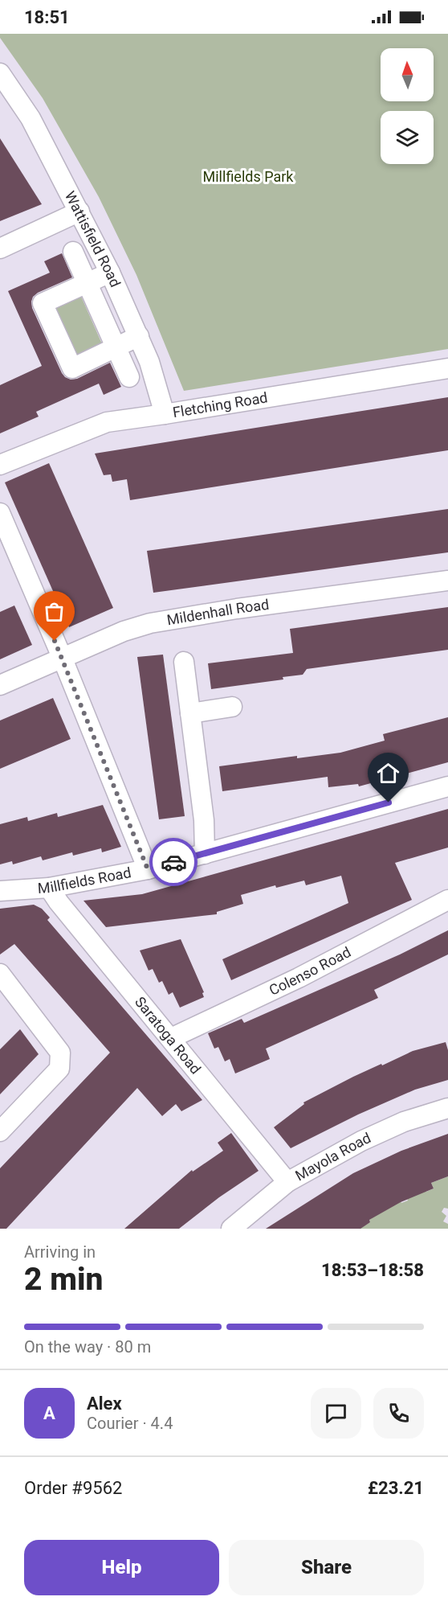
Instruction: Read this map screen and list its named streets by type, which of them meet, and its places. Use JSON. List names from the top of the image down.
{
  "streets": {
    "street": [
      "Wattisfield Road",
      "Fletching Road",
      "Mildenhall Road",
      "Millfields Road",
      "Colenso Road",
      "Saratoga Road",
      "Mayola Road"
    ]
  },
  "crossings": [
    ["Wattisfield Road", "Fletching Road"],
    ["Millfields Road", "Saratoga Road"],
    ["Colenso Road", "Saratoga Road"],
    ["Saratoga Road", "Mayola Road"]
  ],
  "parks": ["Millfields Park"],
  "north": "top",
  "page": {
    "status": "18:51",
    "heading": ["2 min", "Arriving in", "18:53–18:58"],
    "panel": [
      "Alex",
      "Courier · 4.4",
      "Order #9562",
      "£23.21"
    ],
    "bar": "On the way · 80 m",
    "round": "A",
    "buttons": ["Help", "Share"]
  }
}
